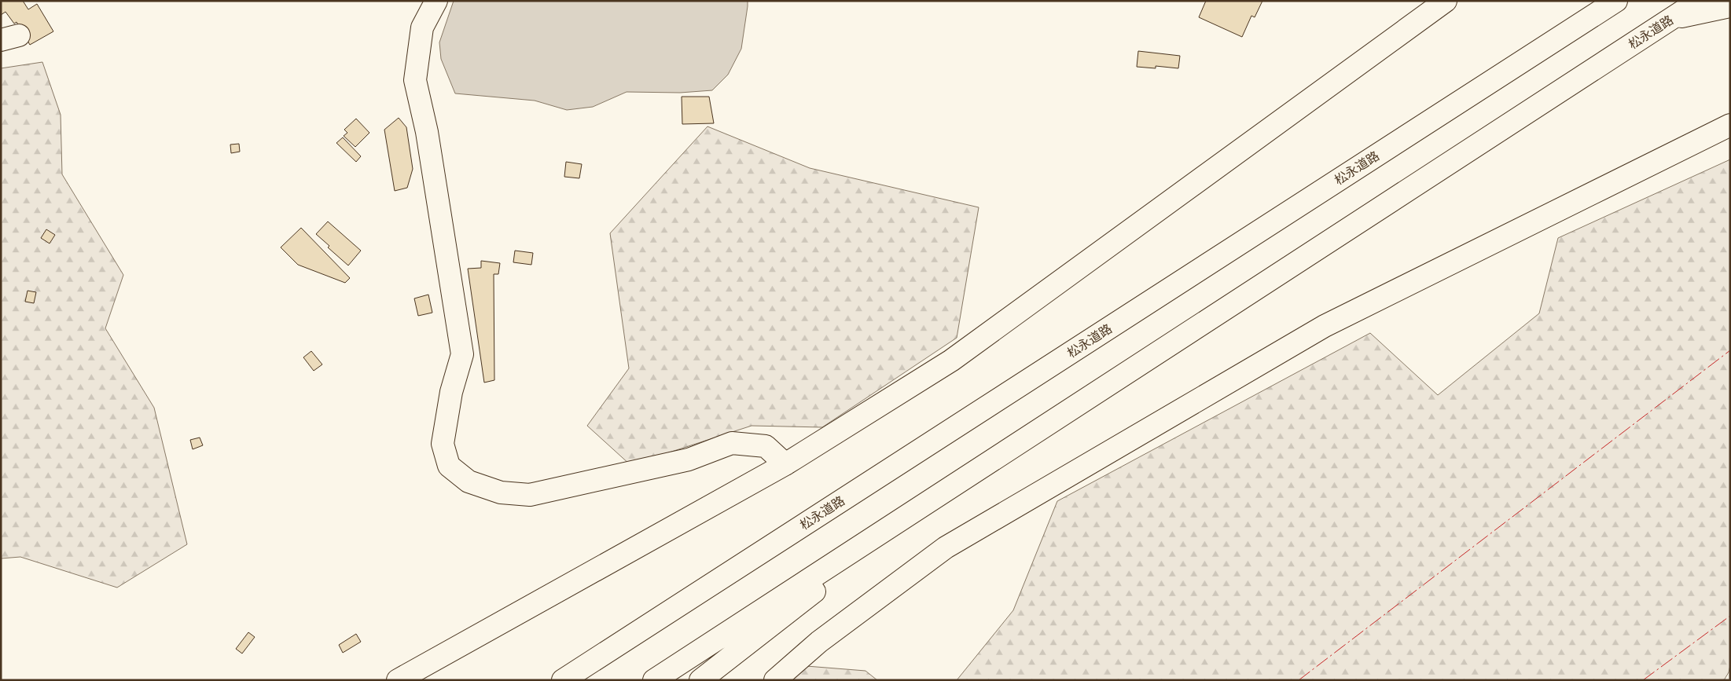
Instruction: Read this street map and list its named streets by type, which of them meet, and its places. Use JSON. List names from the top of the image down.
{
  "streets": {
    "main road": ["松永道路"]
  }
}
